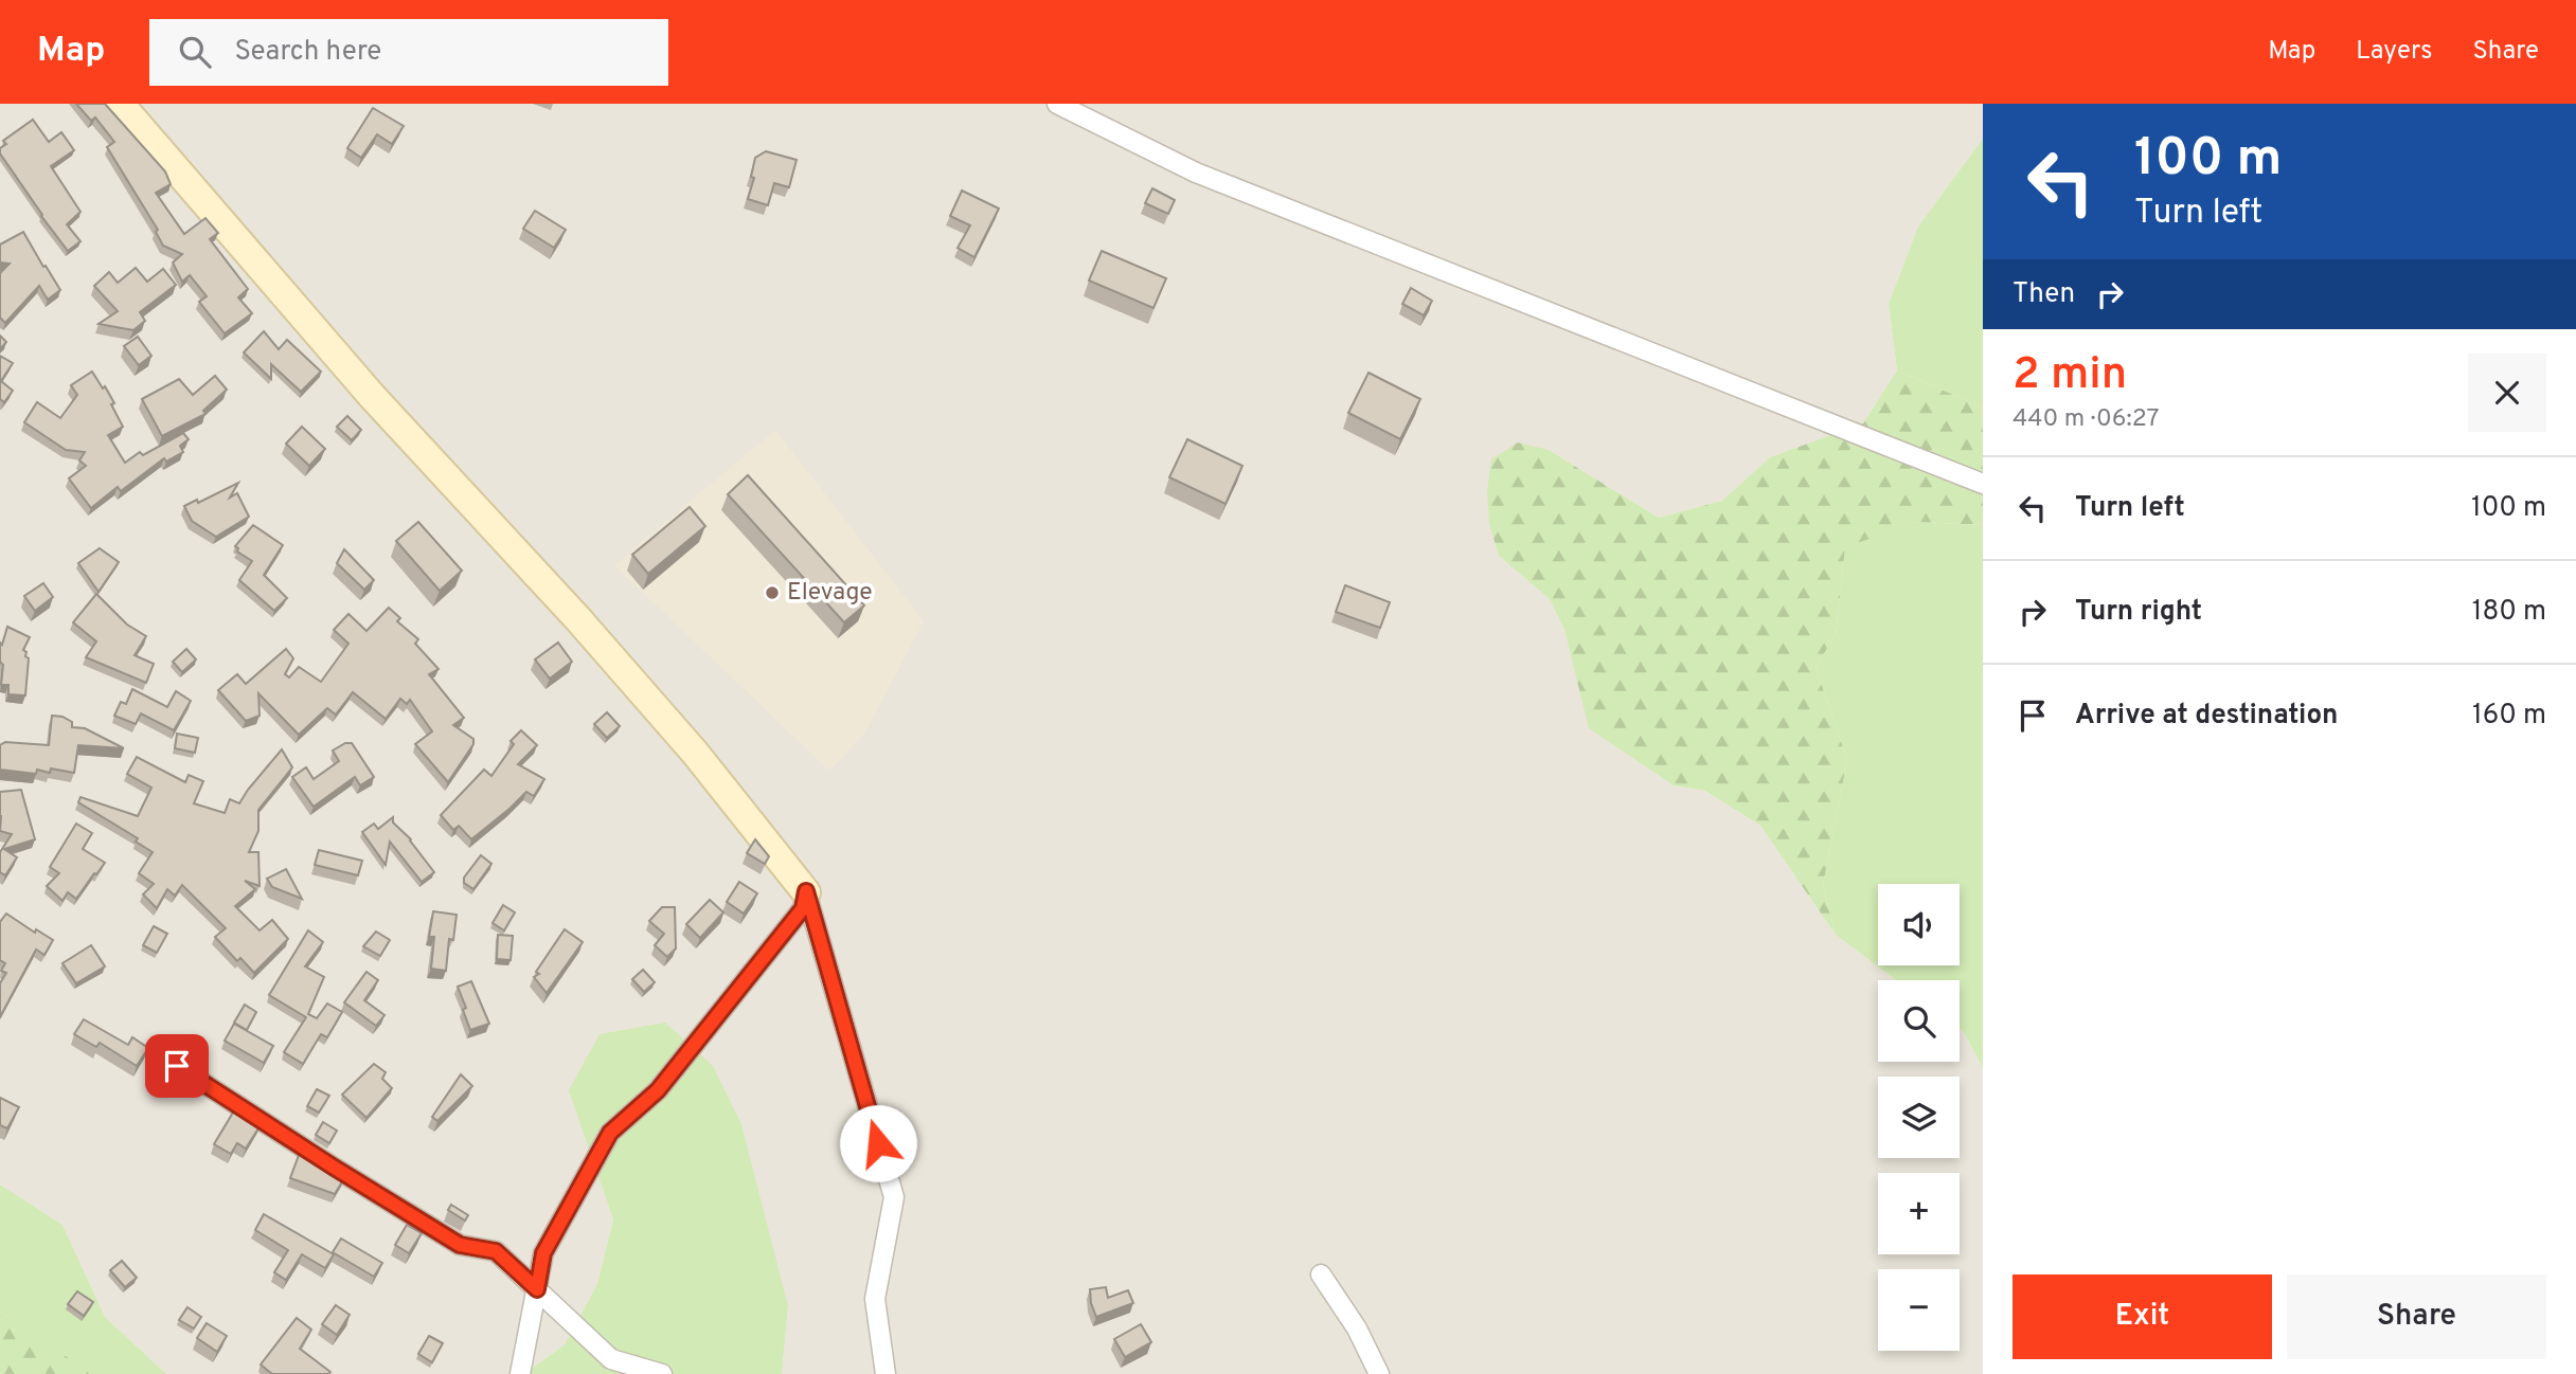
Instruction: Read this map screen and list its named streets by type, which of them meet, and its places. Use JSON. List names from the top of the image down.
{
  "places": ["Elevage"],
  "page": {
    "header": "Map",
    "search": "Search here",
    "nav": ["Map", "Layers", "Share"],
    "turn": ["100 m", "Turn left"],
    "then": "Then",
    "heading": ["2 min", "440 m · 06:27"],
    "list": [
      {
        "name": "Turn left",
        "value": "100 m"
      },
      {
        "name": "Turn right",
        "value": "180 m"
      },
      {
        "name": "Arrive at destination",
        "value": "160 m"
      }
    ],
    "map_buttons": ["+", "−"],
    "buttons": ["Exit", "Share"]
  }
}
